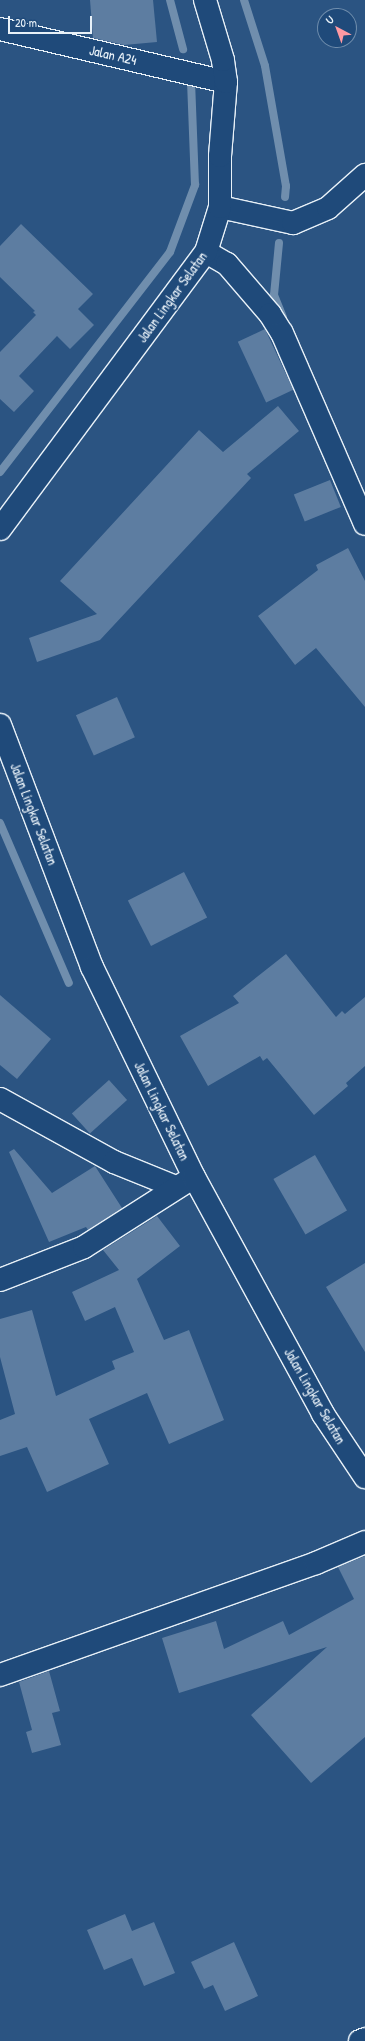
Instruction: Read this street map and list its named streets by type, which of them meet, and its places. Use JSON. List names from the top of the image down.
{
  "streets": {
    "main road": ["Jalan A24", "Jalan Lingkar Selatan"]
  },
  "crossings": [
    ["Jalan A24", "Jalan Lingkar Selatan"]
  ],
  "scale_bar": "20 m",
  "north": "top left"
}
